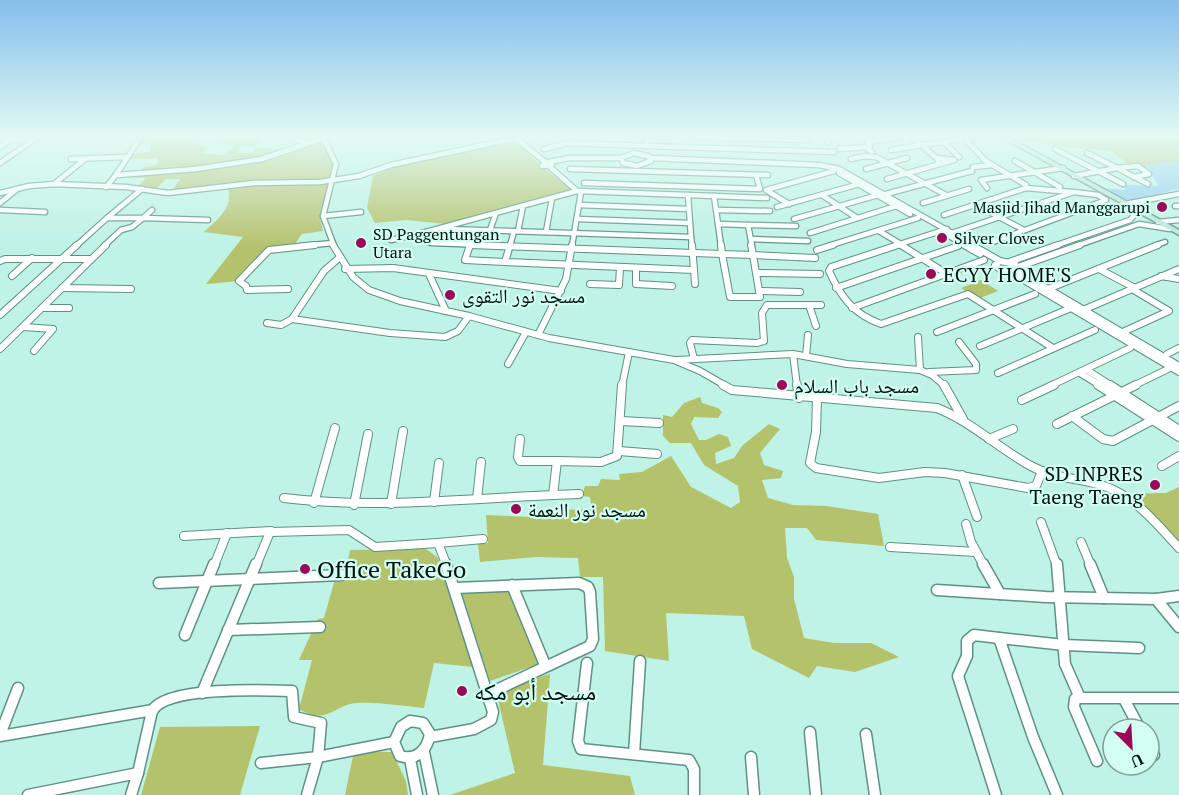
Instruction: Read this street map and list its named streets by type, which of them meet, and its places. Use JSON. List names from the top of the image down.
{
  "places": [
    "Masjid Jihad Manggarupi",
    "Silver Cloves",
    "SD Paggentungan Utara",
    "ECYY HOME'S",
    "مسجد نور التقوى",
    "مسجد باب السلام",
    "SD INPRES Taeng Taeng",
    "مسجد نور النعمة",
    "Office TakeGo",
    "مسجد أبو مكه"
  ],
  "north": "bottom right"
}
